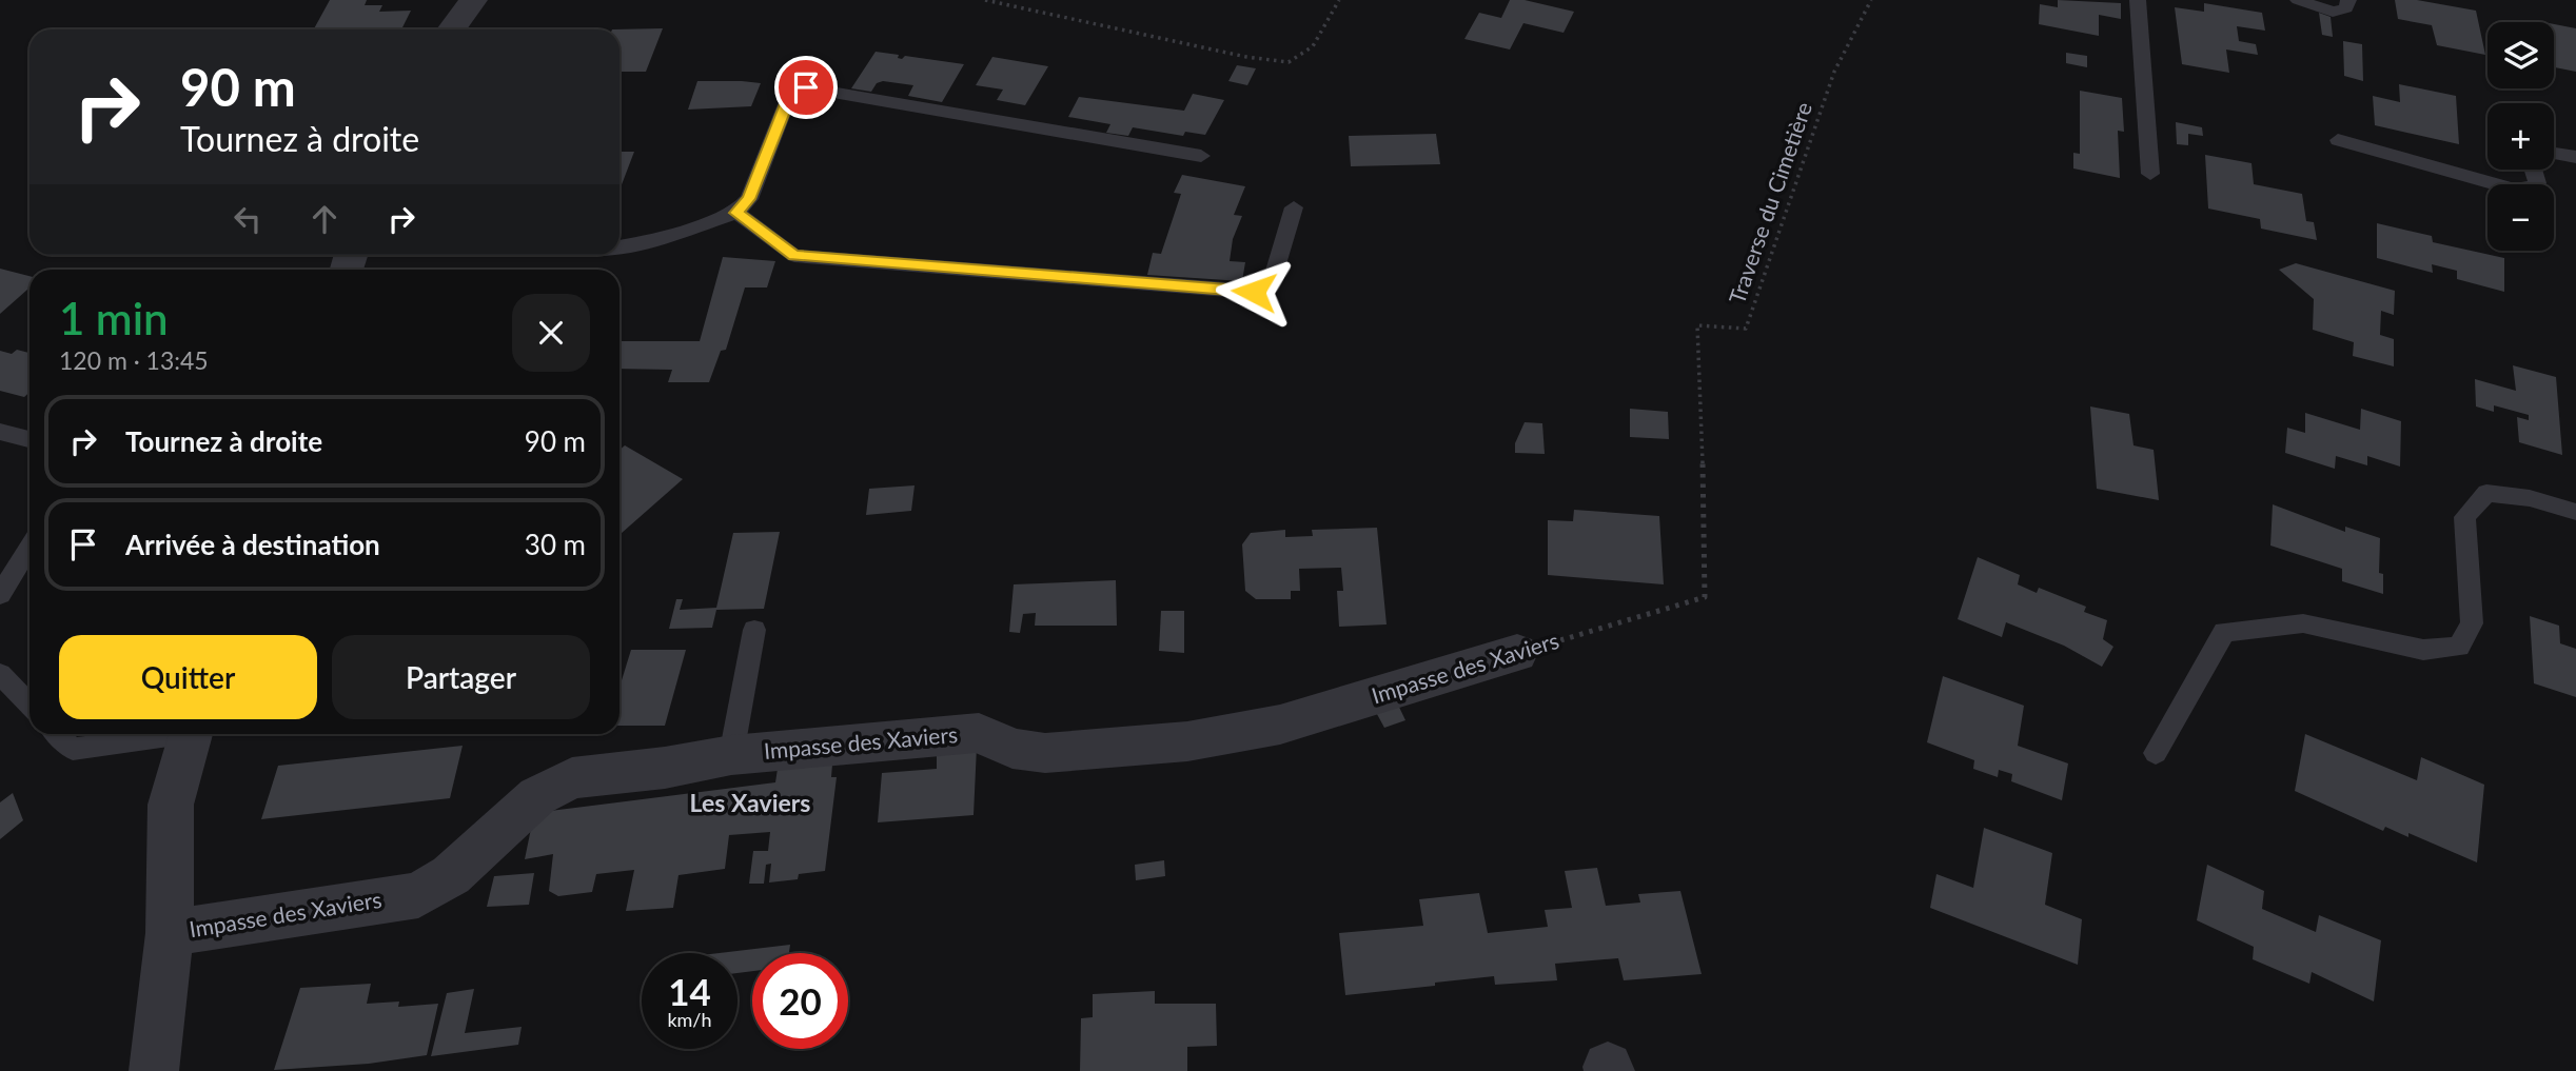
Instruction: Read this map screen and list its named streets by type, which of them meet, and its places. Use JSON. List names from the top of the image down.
{
  "streets": {
    "street": ["Impasse des Xaviers"],
    "path": ["Traverse du Cimetière"]
  },
  "crossings": [
    ["Traverse du Cimetière", "Impasse des Xaviers"]
  ],
  "districts": ["Les Xaviers"],
  "page": {
    "map_buttons": ["+", "−"],
    "turn": ["90 m", "Tournez à droite"],
    "heading": ["1 min", "120 m · 13:45"],
    "list": [
      {
        "name": "Tournez à droite",
        "value": "90 m"
      },
      {
        "name": "Arrivée à destination",
        "value": "30 m"
      }
    ],
    "buttons": ["Quitter", "Partager"],
    "speed": "14 km/h",
    "limit": "20"
  }
}
